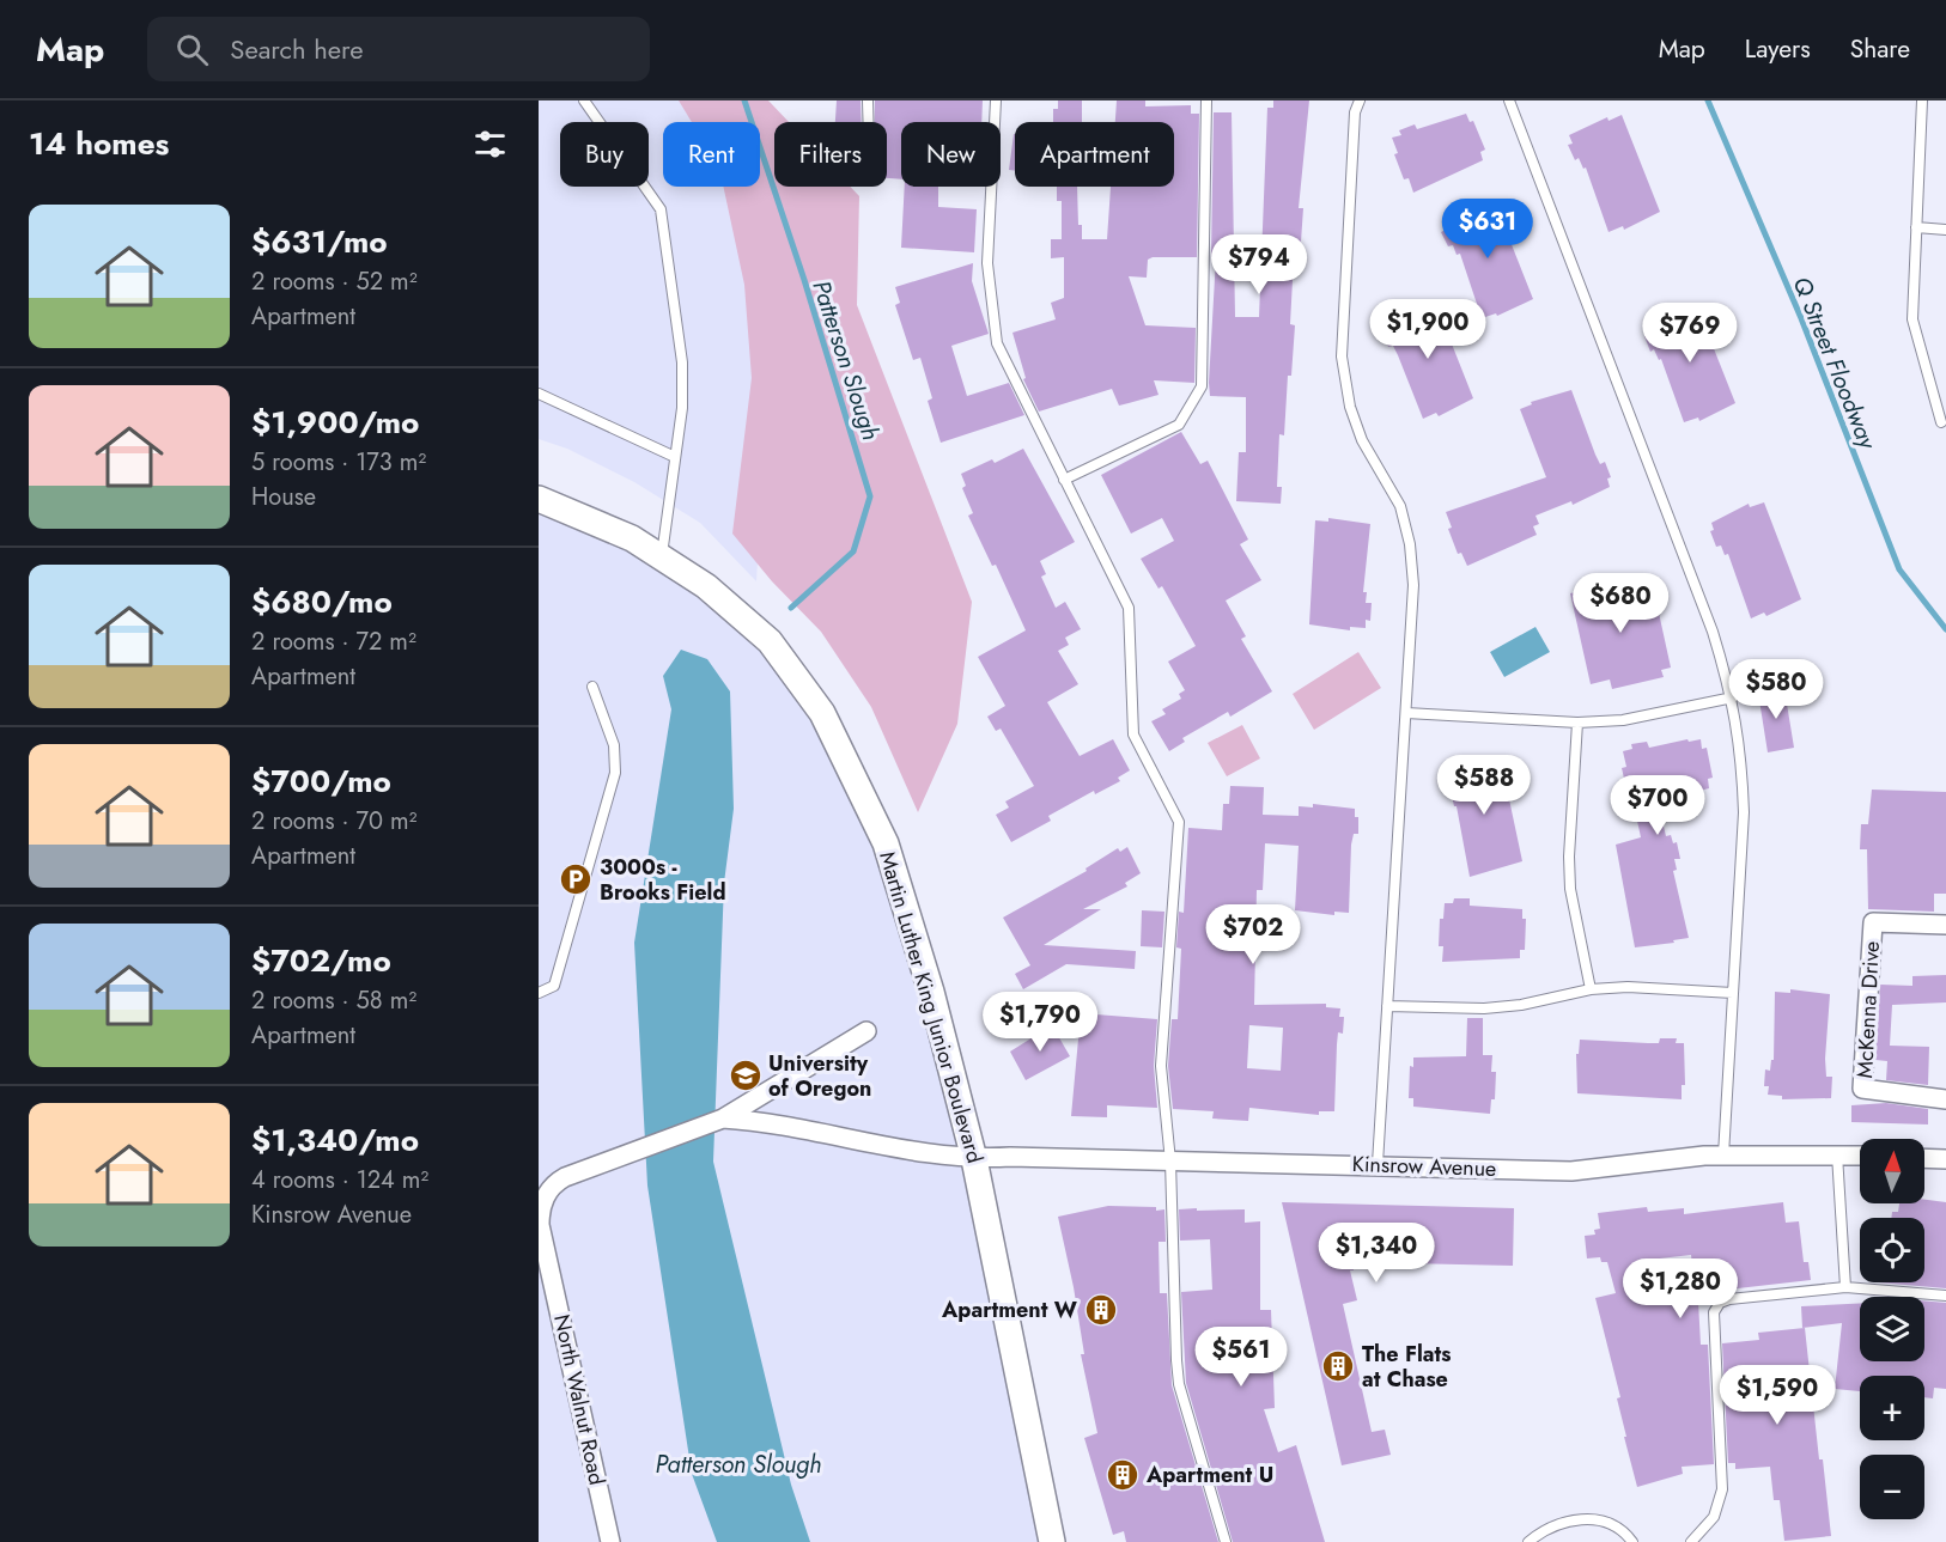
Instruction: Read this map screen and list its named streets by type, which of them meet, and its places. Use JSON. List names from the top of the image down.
{
  "streets": {
    "main road": ["Martin Luther King Junior Boulevard"],
    "street": ["McKenna Drive", "Kinsrow Avenue", "North Walnut Road"]
  },
  "crossings": [
    ["Martin Luther King Junior Boulevard", "Kinsrow Avenue"],
    ["Martin Luther King Junior Boulevard", "North Walnut Road"],
    ["Kinsrow Avenue", "North Walnut Road"]
  ],
  "water": ["Patterson Slough", "Q Street Floodway"],
  "places": {
    "parking": ["3000s - Brooks Field"],
    "school or university": ["University of Oregon"],
    "building": ["Apartment W", "The Flats at Chase", "Apartment U"]
  },
  "north": "top",
  "page": {
    "header": "Map",
    "search": "Search here",
    "nav": ["Map", "Layers", "Share"],
    "heading": "14 homes",
    "chip": [
      "Buy",
      "Rent",
      "Filters",
      "New",
      "Apartment"
    ],
    "list": [
      {
        "name": "$631/mo",
        "note": "2 rooms · 52 m² · Apartment"
      },
      {
        "name": "$1,900/mo",
        "note": "5 rooms · 173 m² · House"
      },
      {
        "name": "$680/mo",
        "note": "2 rooms · 72 m² · Apartment"
      },
      {
        "name": "$700/mo",
        "note": "2 rooms · 70 m² · Apartment"
      },
      {
        "name": "$702/mo",
        "note": "2 rooms · 58 m² · Apartment"
      },
      {
        "name": "$1,340/mo",
        "note": "4 rooms · 124 m² · Kinsrow Avenue"
      }
    ],
    "price": [
      "$631",
      "$794",
      "$1,900",
      "$769",
      "$680",
      "$580",
      "$588",
      "$700",
      "$702",
      "$1,790",
      "$1,340",
      "$1,280",
      "$561",
      "$1,590"
    ],
    "map_buttons": ["+", "−"]
  }
}
